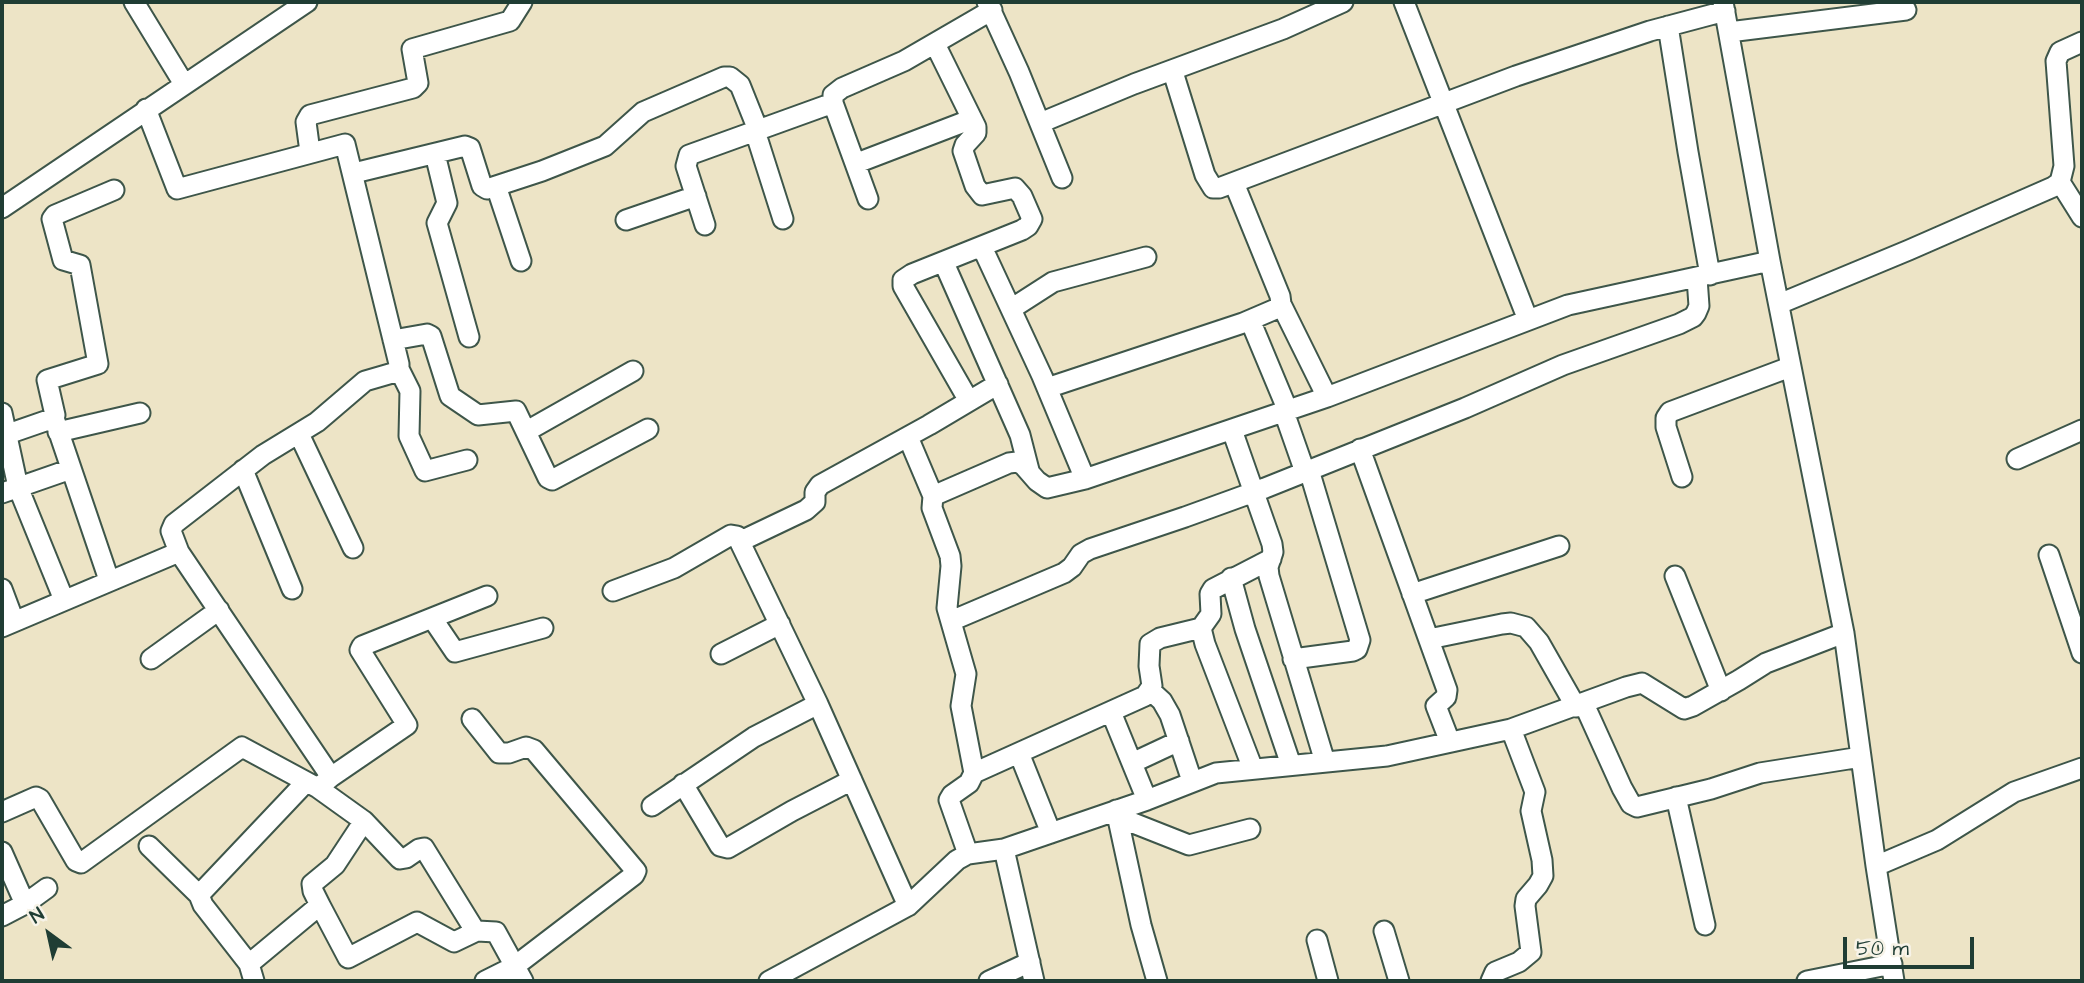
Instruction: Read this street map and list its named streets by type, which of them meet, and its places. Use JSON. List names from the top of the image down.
{
  "scale_bar": "50 m",
  "north": "top left"
}
